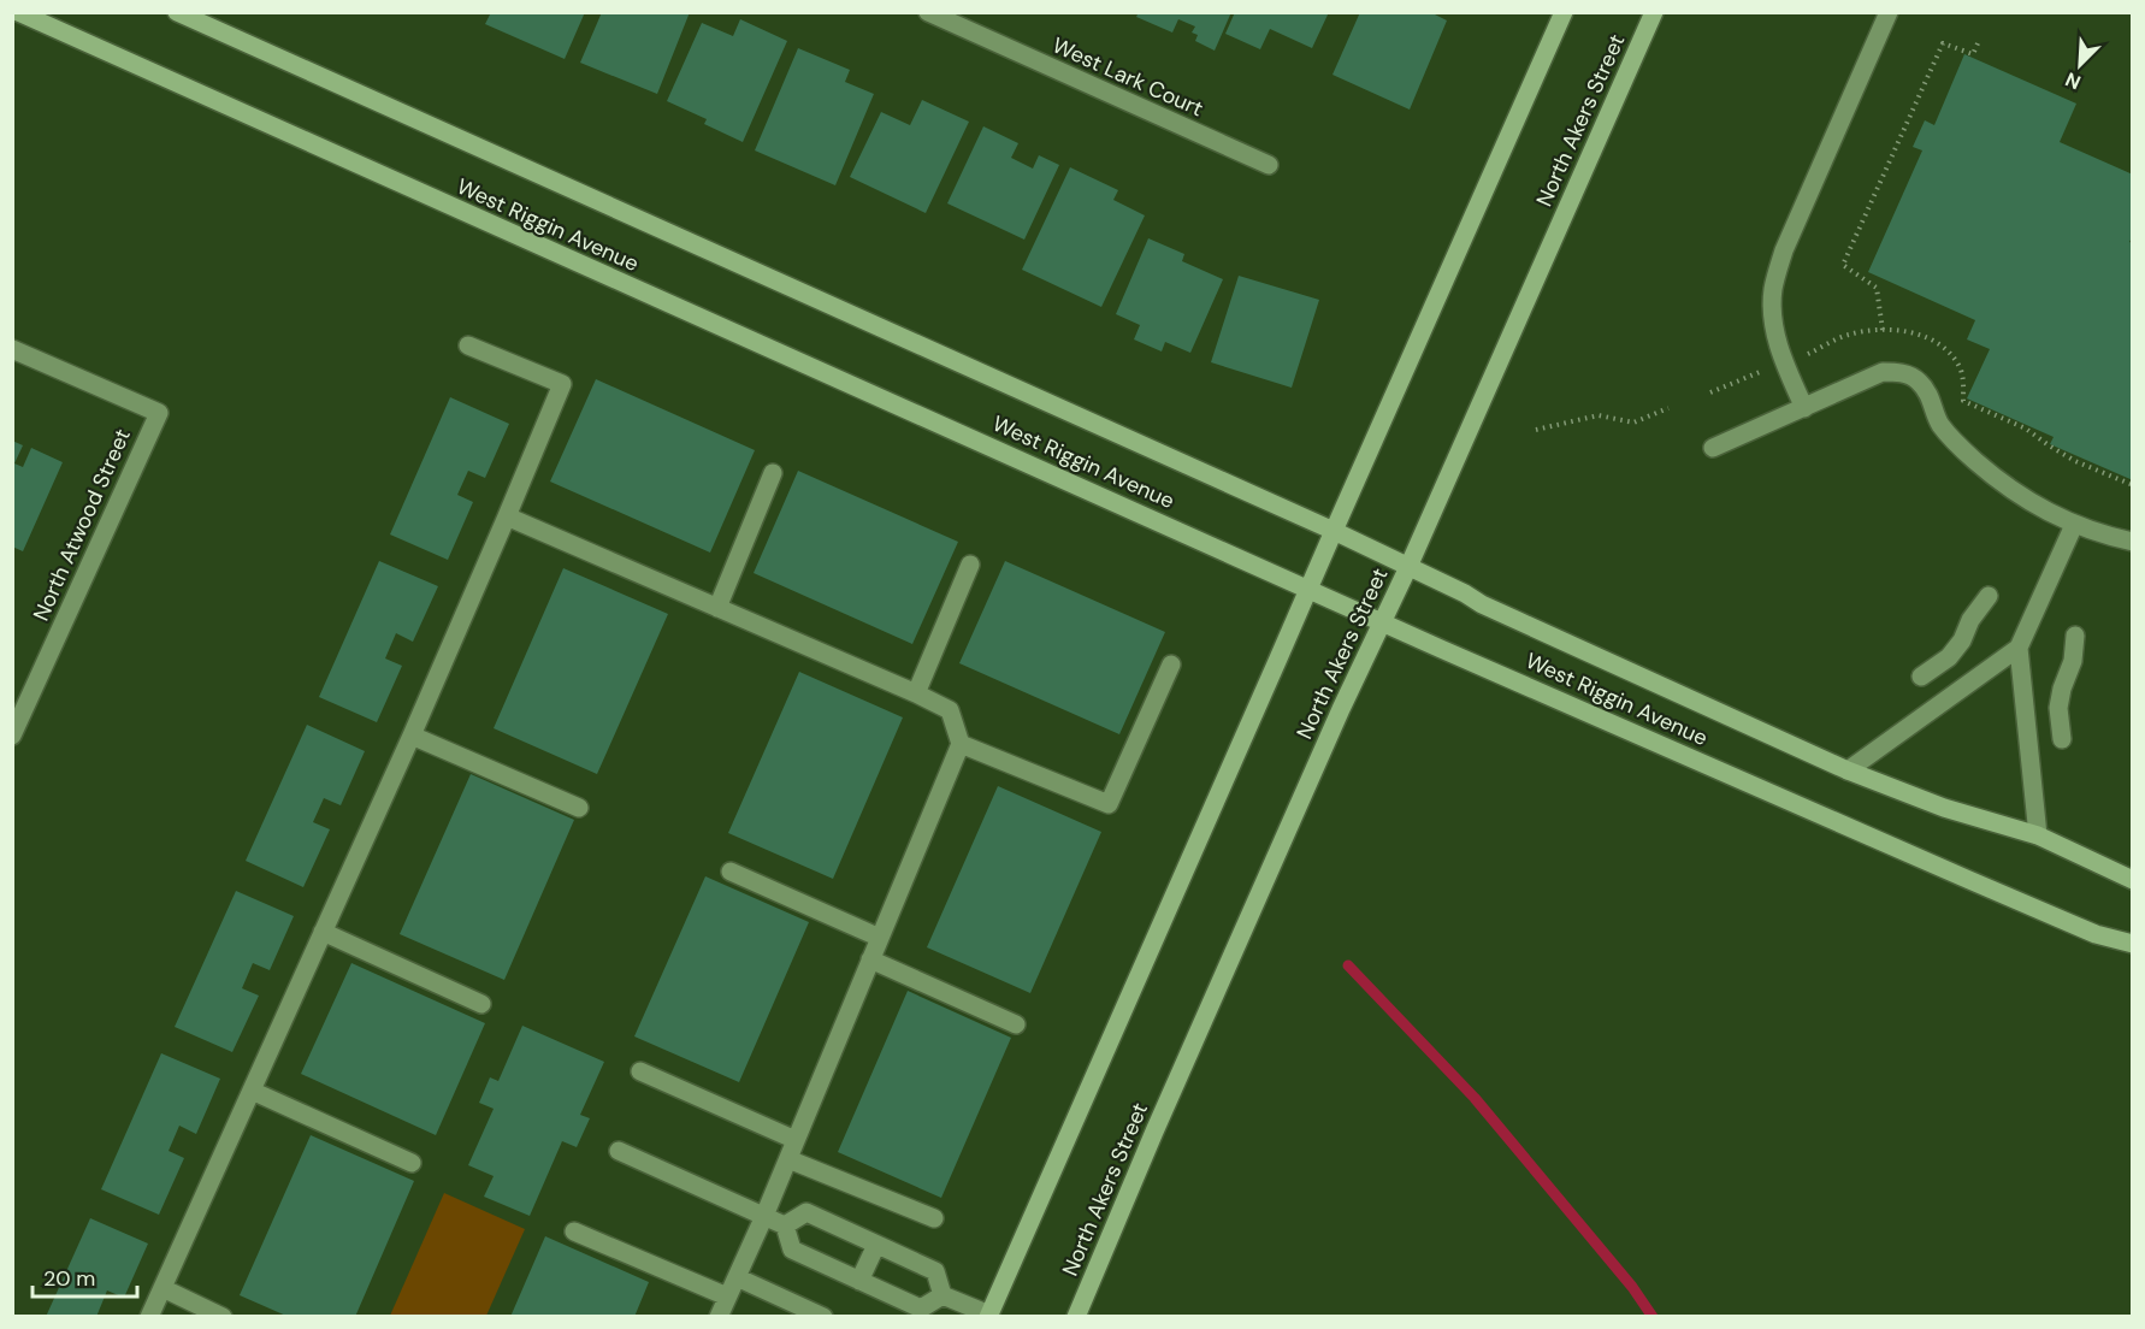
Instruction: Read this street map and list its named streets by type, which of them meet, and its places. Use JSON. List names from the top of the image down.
{
  "streets": {
    "main road": ["North Akers Street", "West Riggin Avenue"],
    "street": ["West Lark Court", "North Atwood Street"]
  },
  "crossings": [
    ["North Akers Street", "West Riggin Avenue"]
  ],
  "scale_bar": "20 m",
  "north": "bottom left"
}
